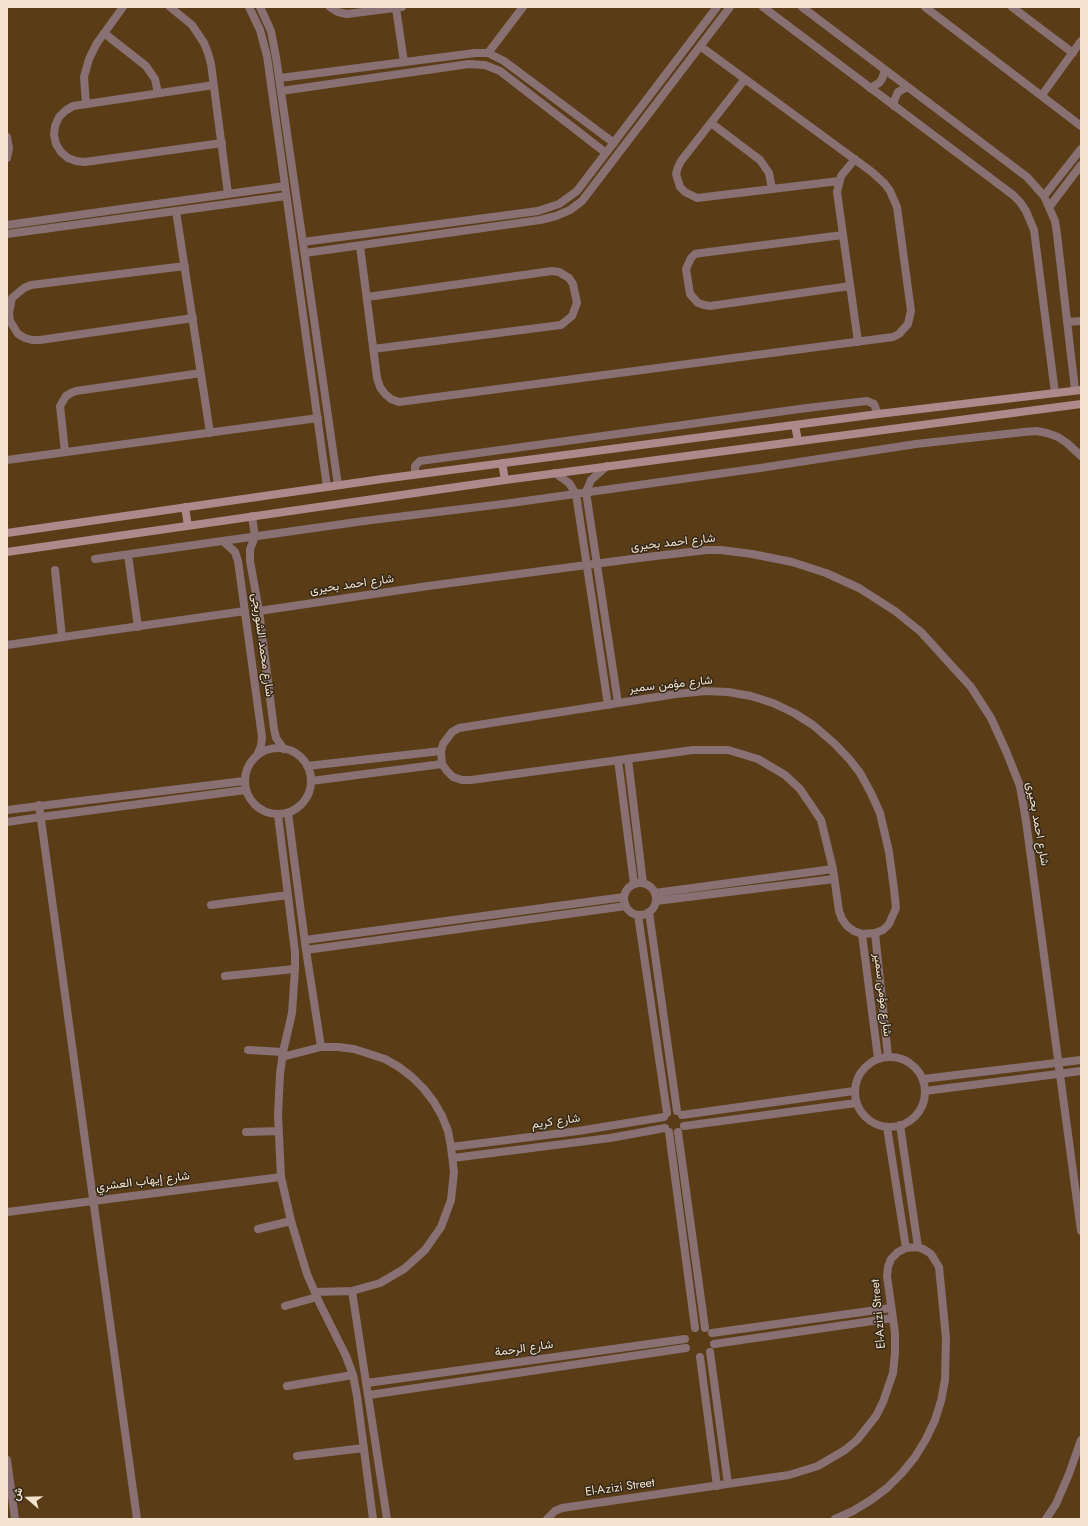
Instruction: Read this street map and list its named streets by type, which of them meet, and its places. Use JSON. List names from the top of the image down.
{
  "streets": {
    "street": [
      "شارع احمد بحيرى",
      "شارع محمد الشوربجى",
      "شارع مؤمن سمير",
      "شارع كريم",
      "شارع إيهاب العشري",
      "El-Azizi Street",
      "شارع الرحمة"
    ]
  },
  "crossings": [
    ["شارع احمد بحيرى", "شارع محمد الشوربجى"]
  ],
  "north": "left"
}
